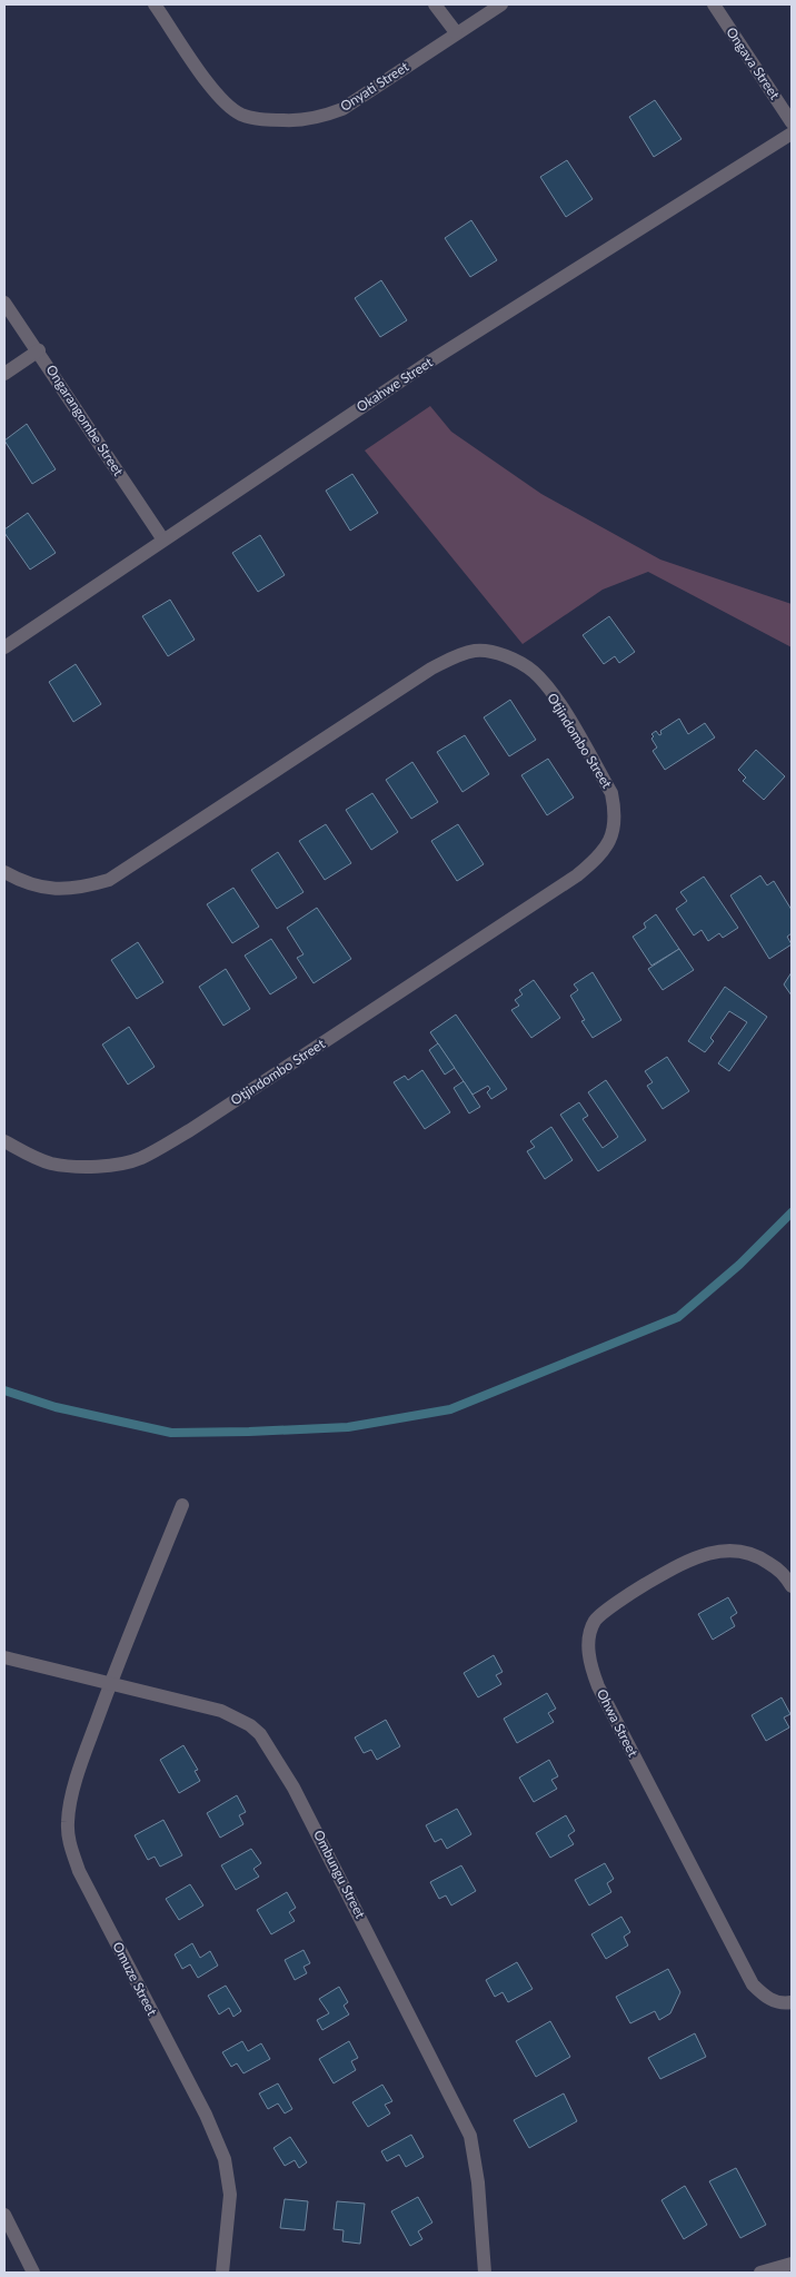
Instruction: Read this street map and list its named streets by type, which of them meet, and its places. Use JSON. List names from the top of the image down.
{
  "streets": {
    "street": [
      "Ongava Street",
      "Onyati Street",
      "Okahwe Street",
      "Ongarangombe Street",
      "Otjindombo Street",
      "Ohwa Street",
      "Ombungu Street",
      "Omuze Street"
    ]
  },
  "crossings": [
    ["Okahwe Street", "Ongarangombe Street"],
    ["Ombungu Street", "Omuze Street"]
  ]
}
